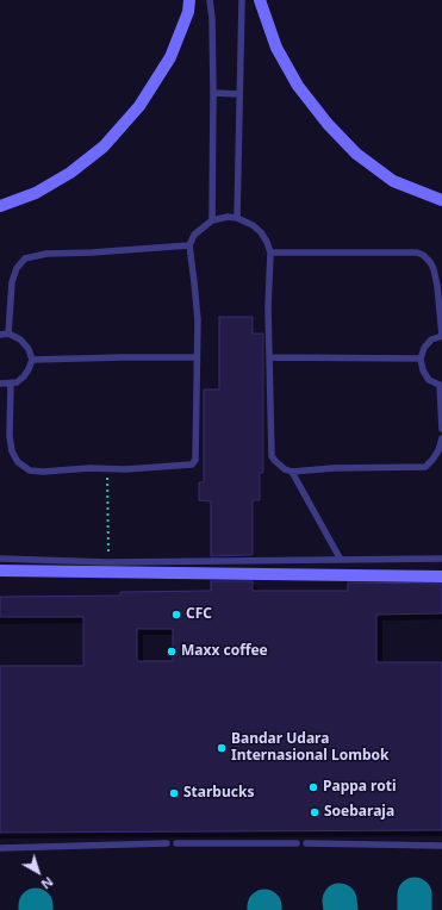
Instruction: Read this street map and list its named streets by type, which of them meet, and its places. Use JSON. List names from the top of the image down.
{
  "places": [
    "CFC",
    "Maxx coffee",
    "Bandar Udara Internasional Lombok",
    "Pappa roti",
    "Starbucks",
    "Soebaraja"
  ],
  "north": "bottom right"
}
